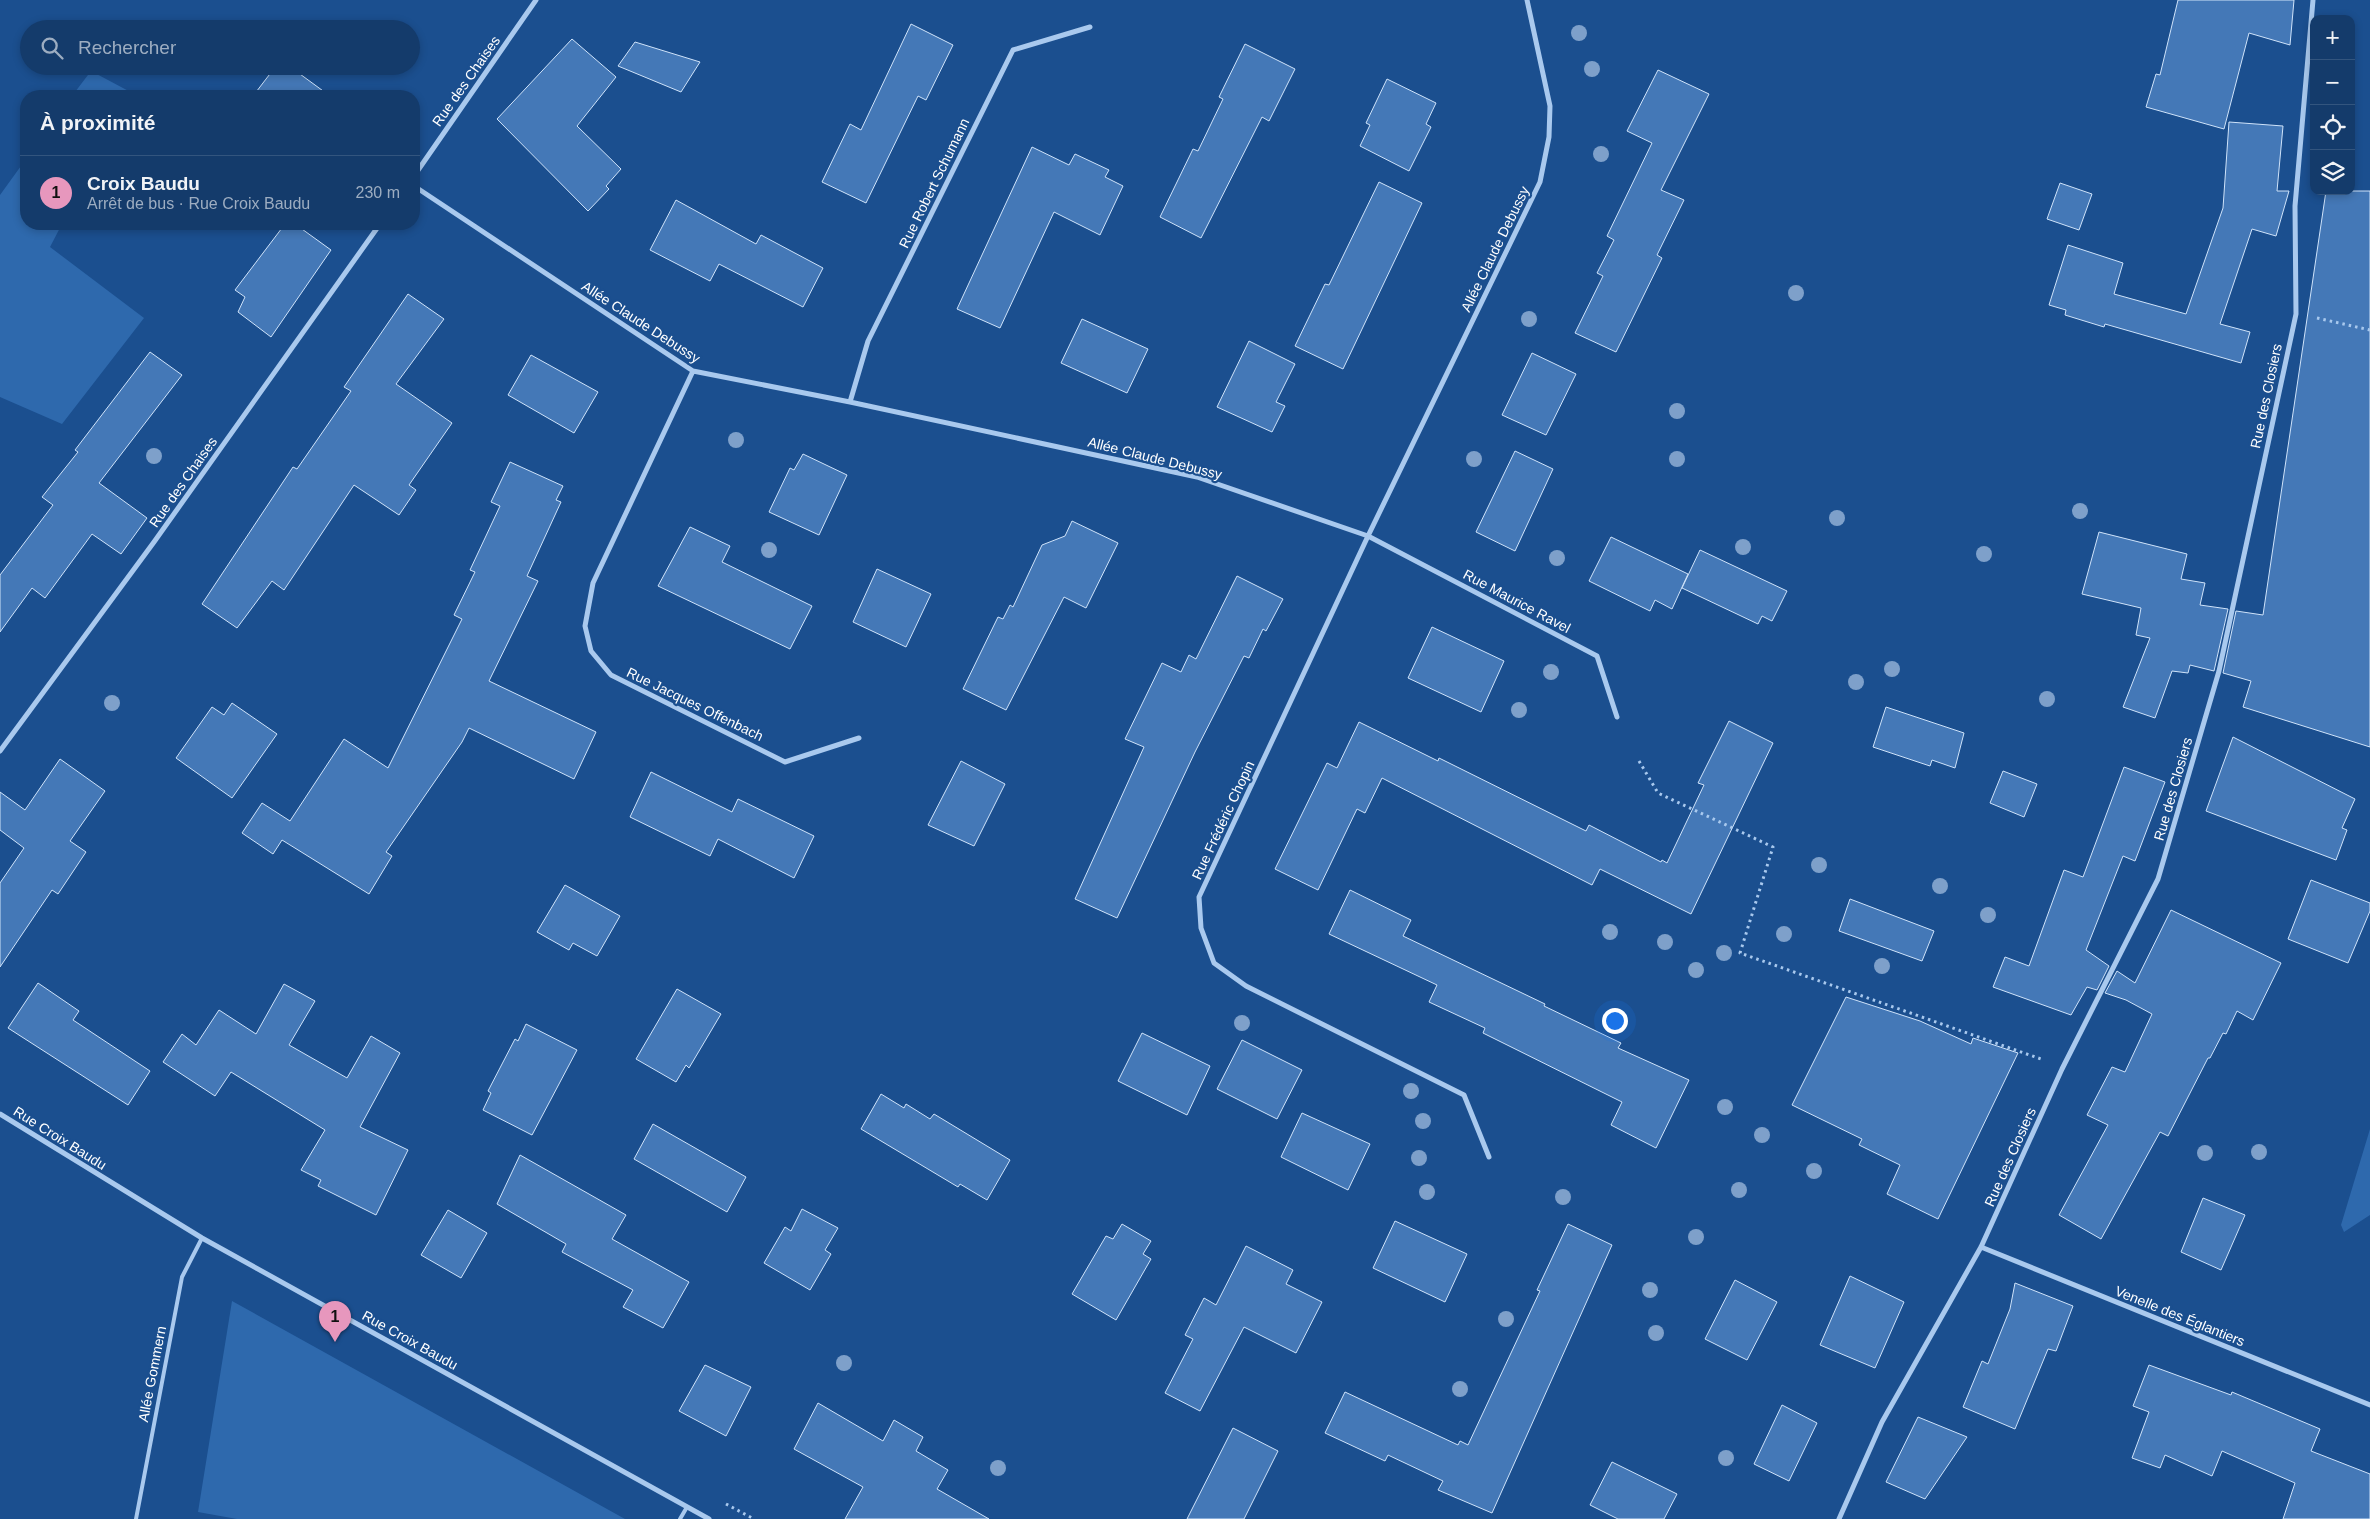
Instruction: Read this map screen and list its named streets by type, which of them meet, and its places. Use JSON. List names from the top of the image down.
{
  "streets": {
    "street": [
      "Rue des Chaises",
      "Rue Robert Schumann",
      "Allée Claude Debussy",
      "Rue des Closiers",
      "Rue Maurice Ravel",
      "Rue Jacques Offenbach",
      "Rue Frédéric Chopin",
      "Rue Croix Baudu",
      "Venelle des Églantiers"
    ],
    "lane": ["Allée Gommern"]
  },
  "crossings": [
    ["Rue Robert Schumann", "Allée Claude Debussy"],
    ["Allée Claude Debussy", "Rue Maurice Ravel"],
    ["Allée Claude Debussy", "Rue Jacques Offenbach"],
    ["Allée Claude Debussy", "Rue Frédéric Chopin"],
    ["Rue des Closiers", "Venelle des Églantiers"],
    ["Rue Maurice Ravel", "Rue Frédéric Chopin"],
    ["Rue Croix Baudu", "Allée Gommern"]
  ],
  "page": {
    "map_buttons": ["+", "−"],
    "search": "Rechercher",
    "heading": "À proximité",
    "list": [
      {
        "mark": "1",
        "name": "Croix Baudu",
        "note": "Arrêt de bus · Rue Croix Baudu",
        "value": "230 m"
      }
    ],
    "pins": "1"
  }
}
